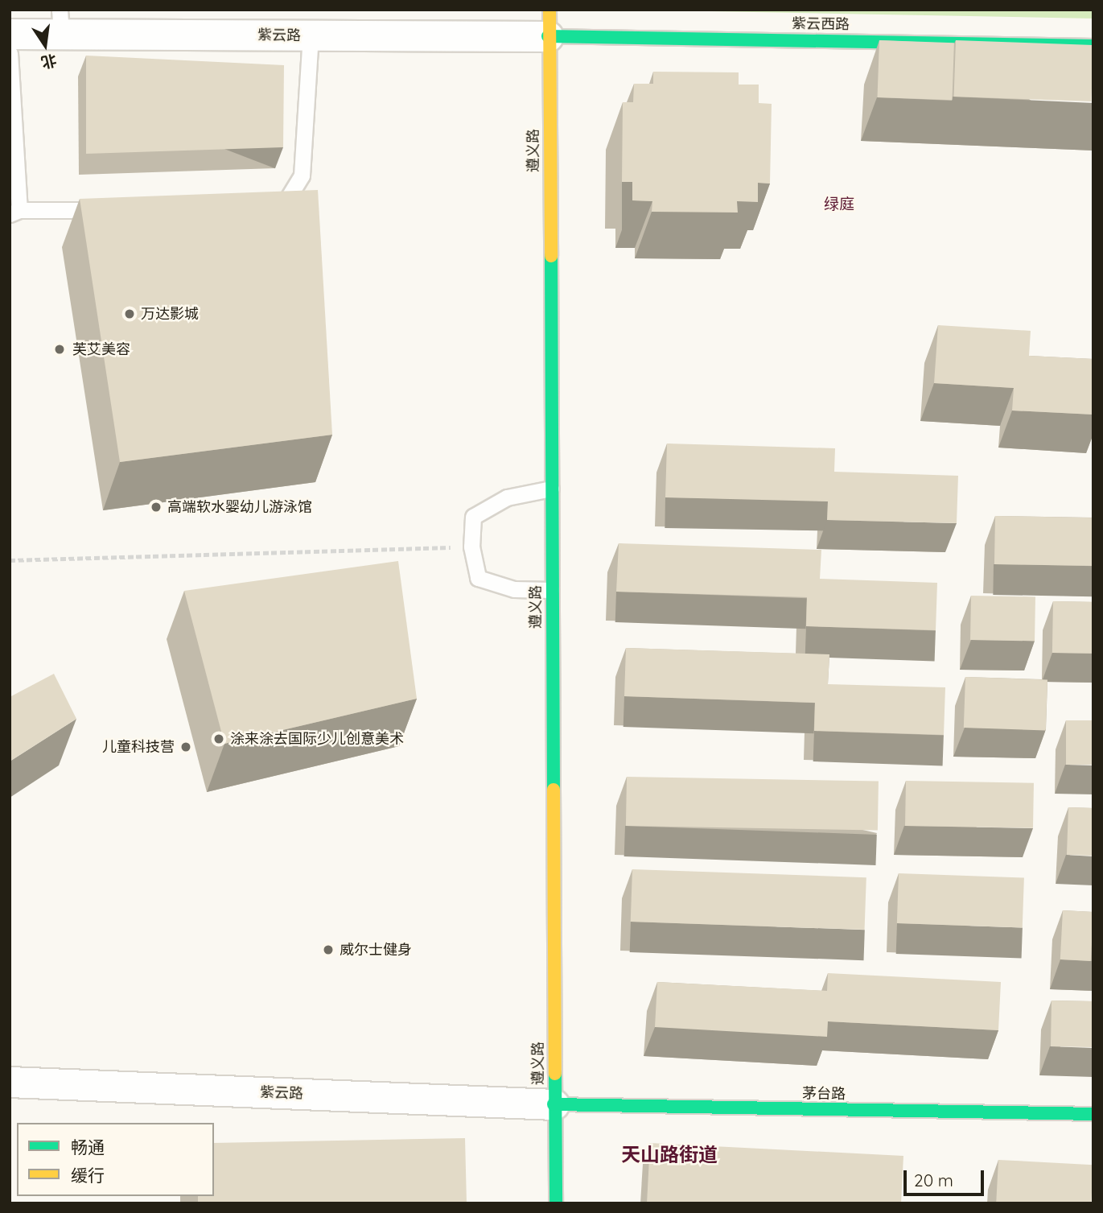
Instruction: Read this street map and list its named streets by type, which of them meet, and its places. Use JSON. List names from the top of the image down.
{
  "streets": {
    "street": [
      "紫云西路",
      "紫云路",
      "遵义路",
      "茅台路"
    ]
  },
  "crossings": [
    ["紫云西路", "紫云路"],
    ["紫云西路", "遵义路"],
    ["紫云路", "遵义路"],
    ["紫云路", "茅台路"],
    ["遵义路", "茅台路"]
  ],
  "districts": ["绿庭", "天山路街道"],
  "places": [
    "万达影城",
    "芙艾美容",
    "高端软水婴幼儿游泳馆",
    "涂来涂去国际少儿创意美术",
    "儿童科技营",
    "威尔士健身"
  ],
  "legend": ["畅通", "缓行"],
  "scale_bar": "20 m",
  "north": "bottom"
}
